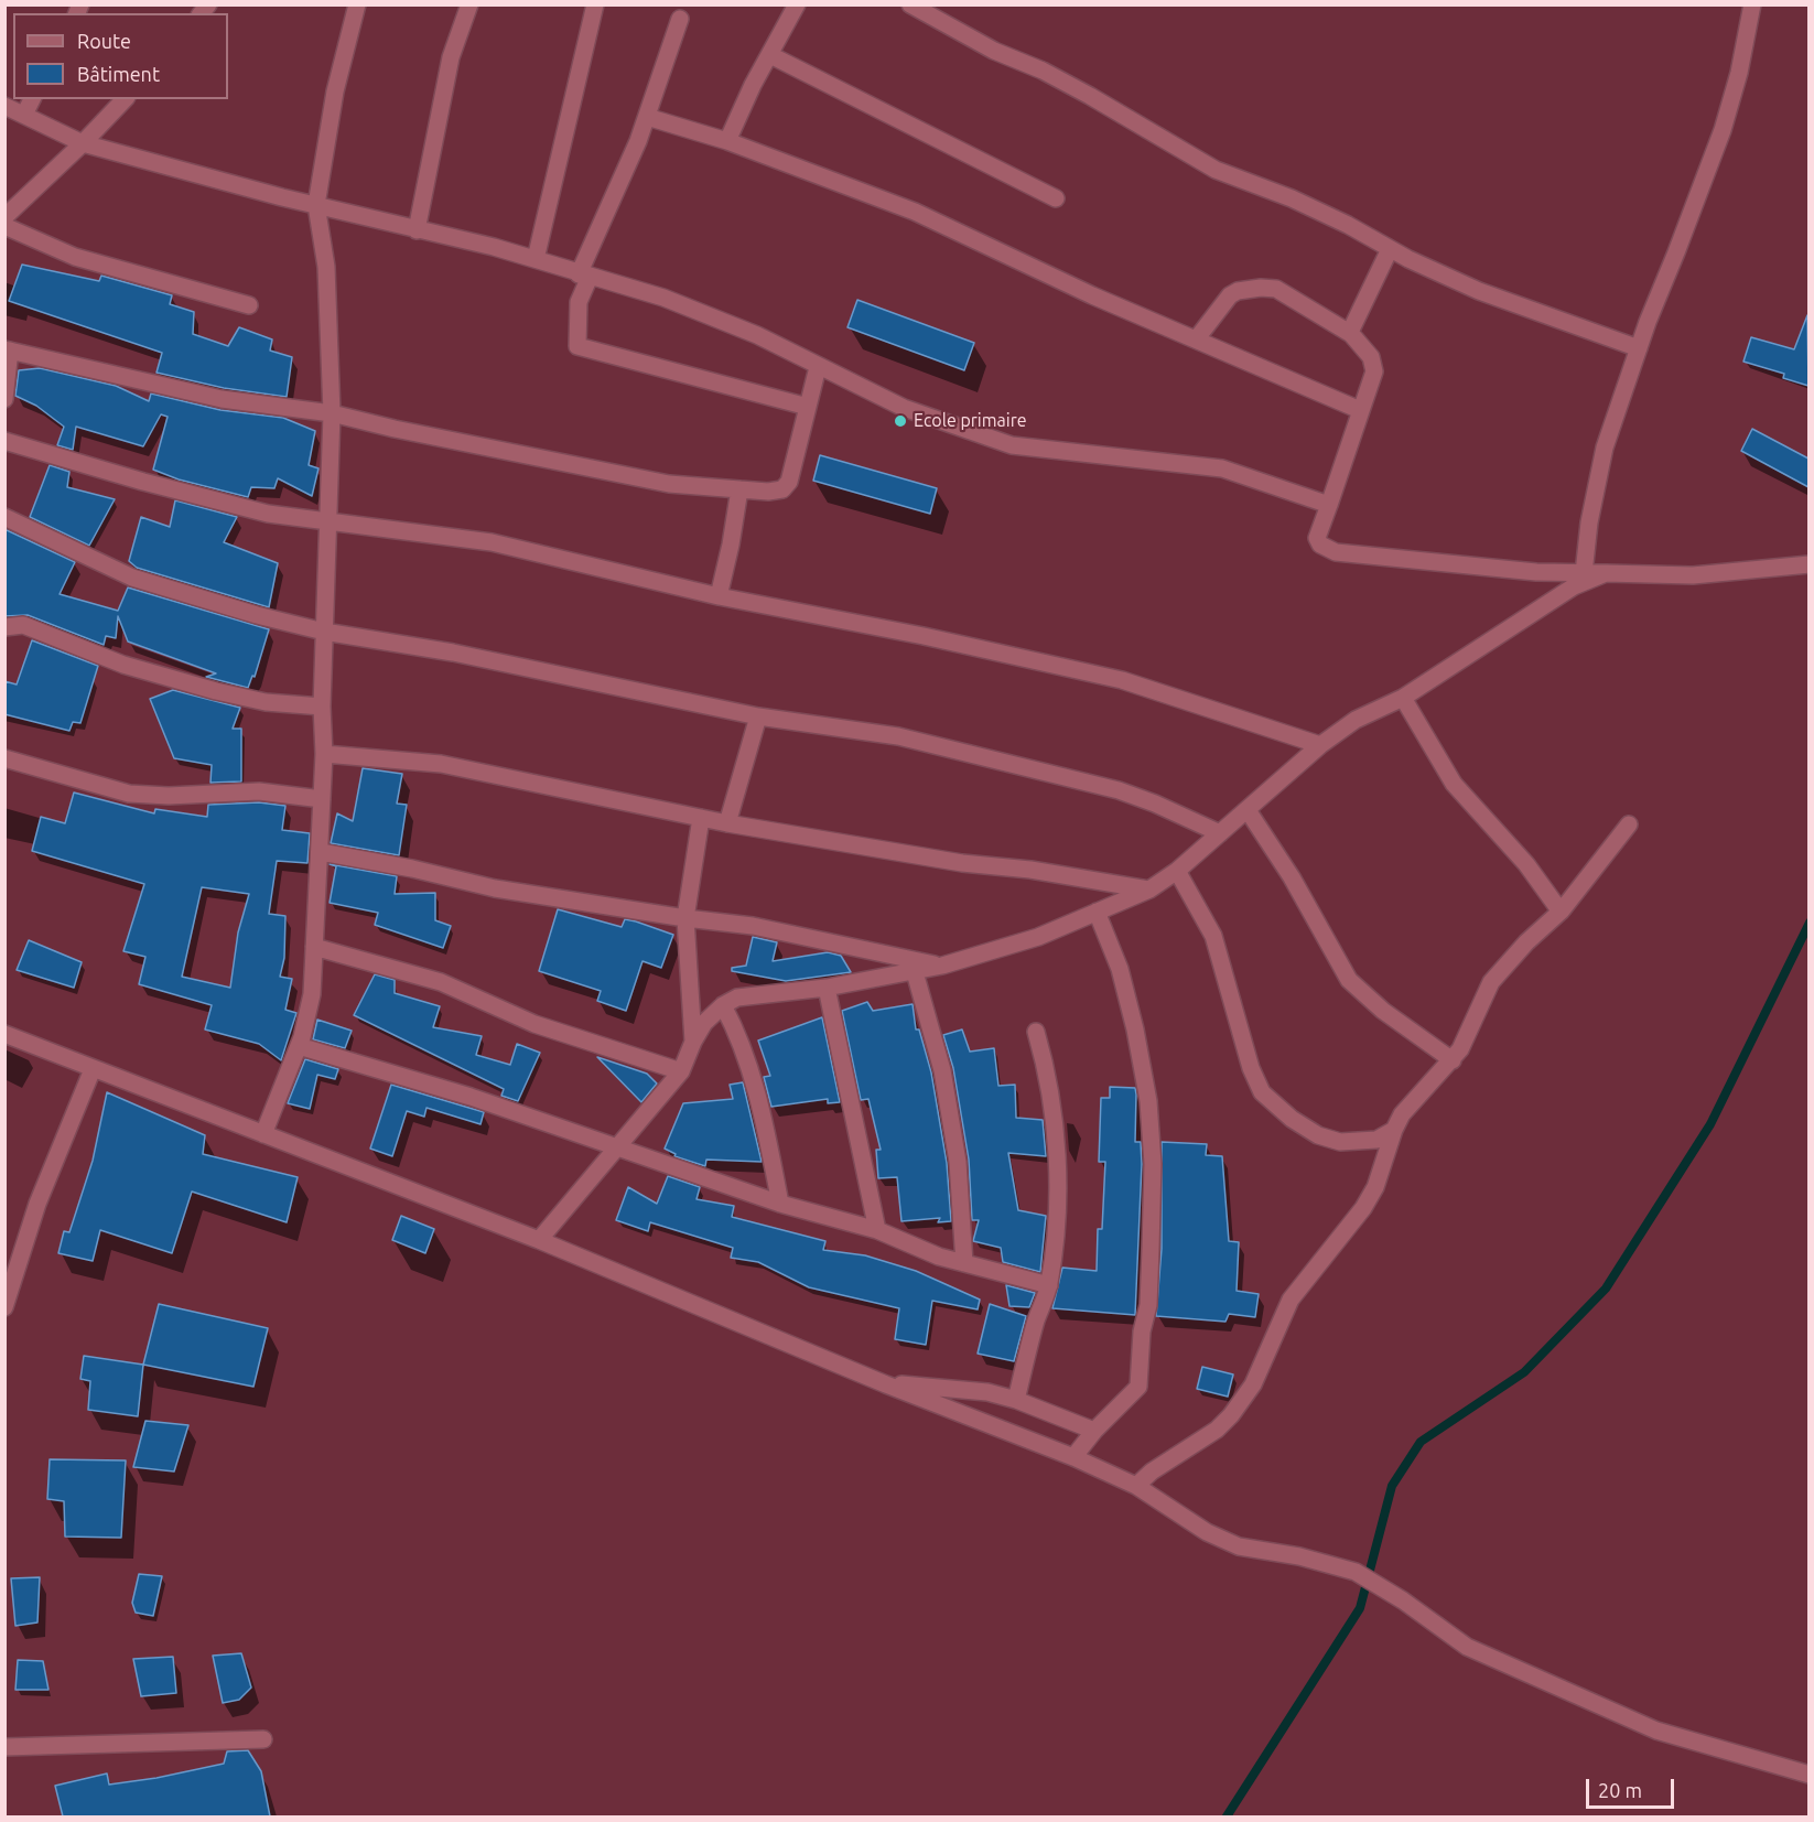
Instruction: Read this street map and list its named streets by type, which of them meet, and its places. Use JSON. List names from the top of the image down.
{
  "places": ["Ecole primaire"],
  "legend": ["Route", "Bâtiment"],
  "scale_bar": "20 m"
}
